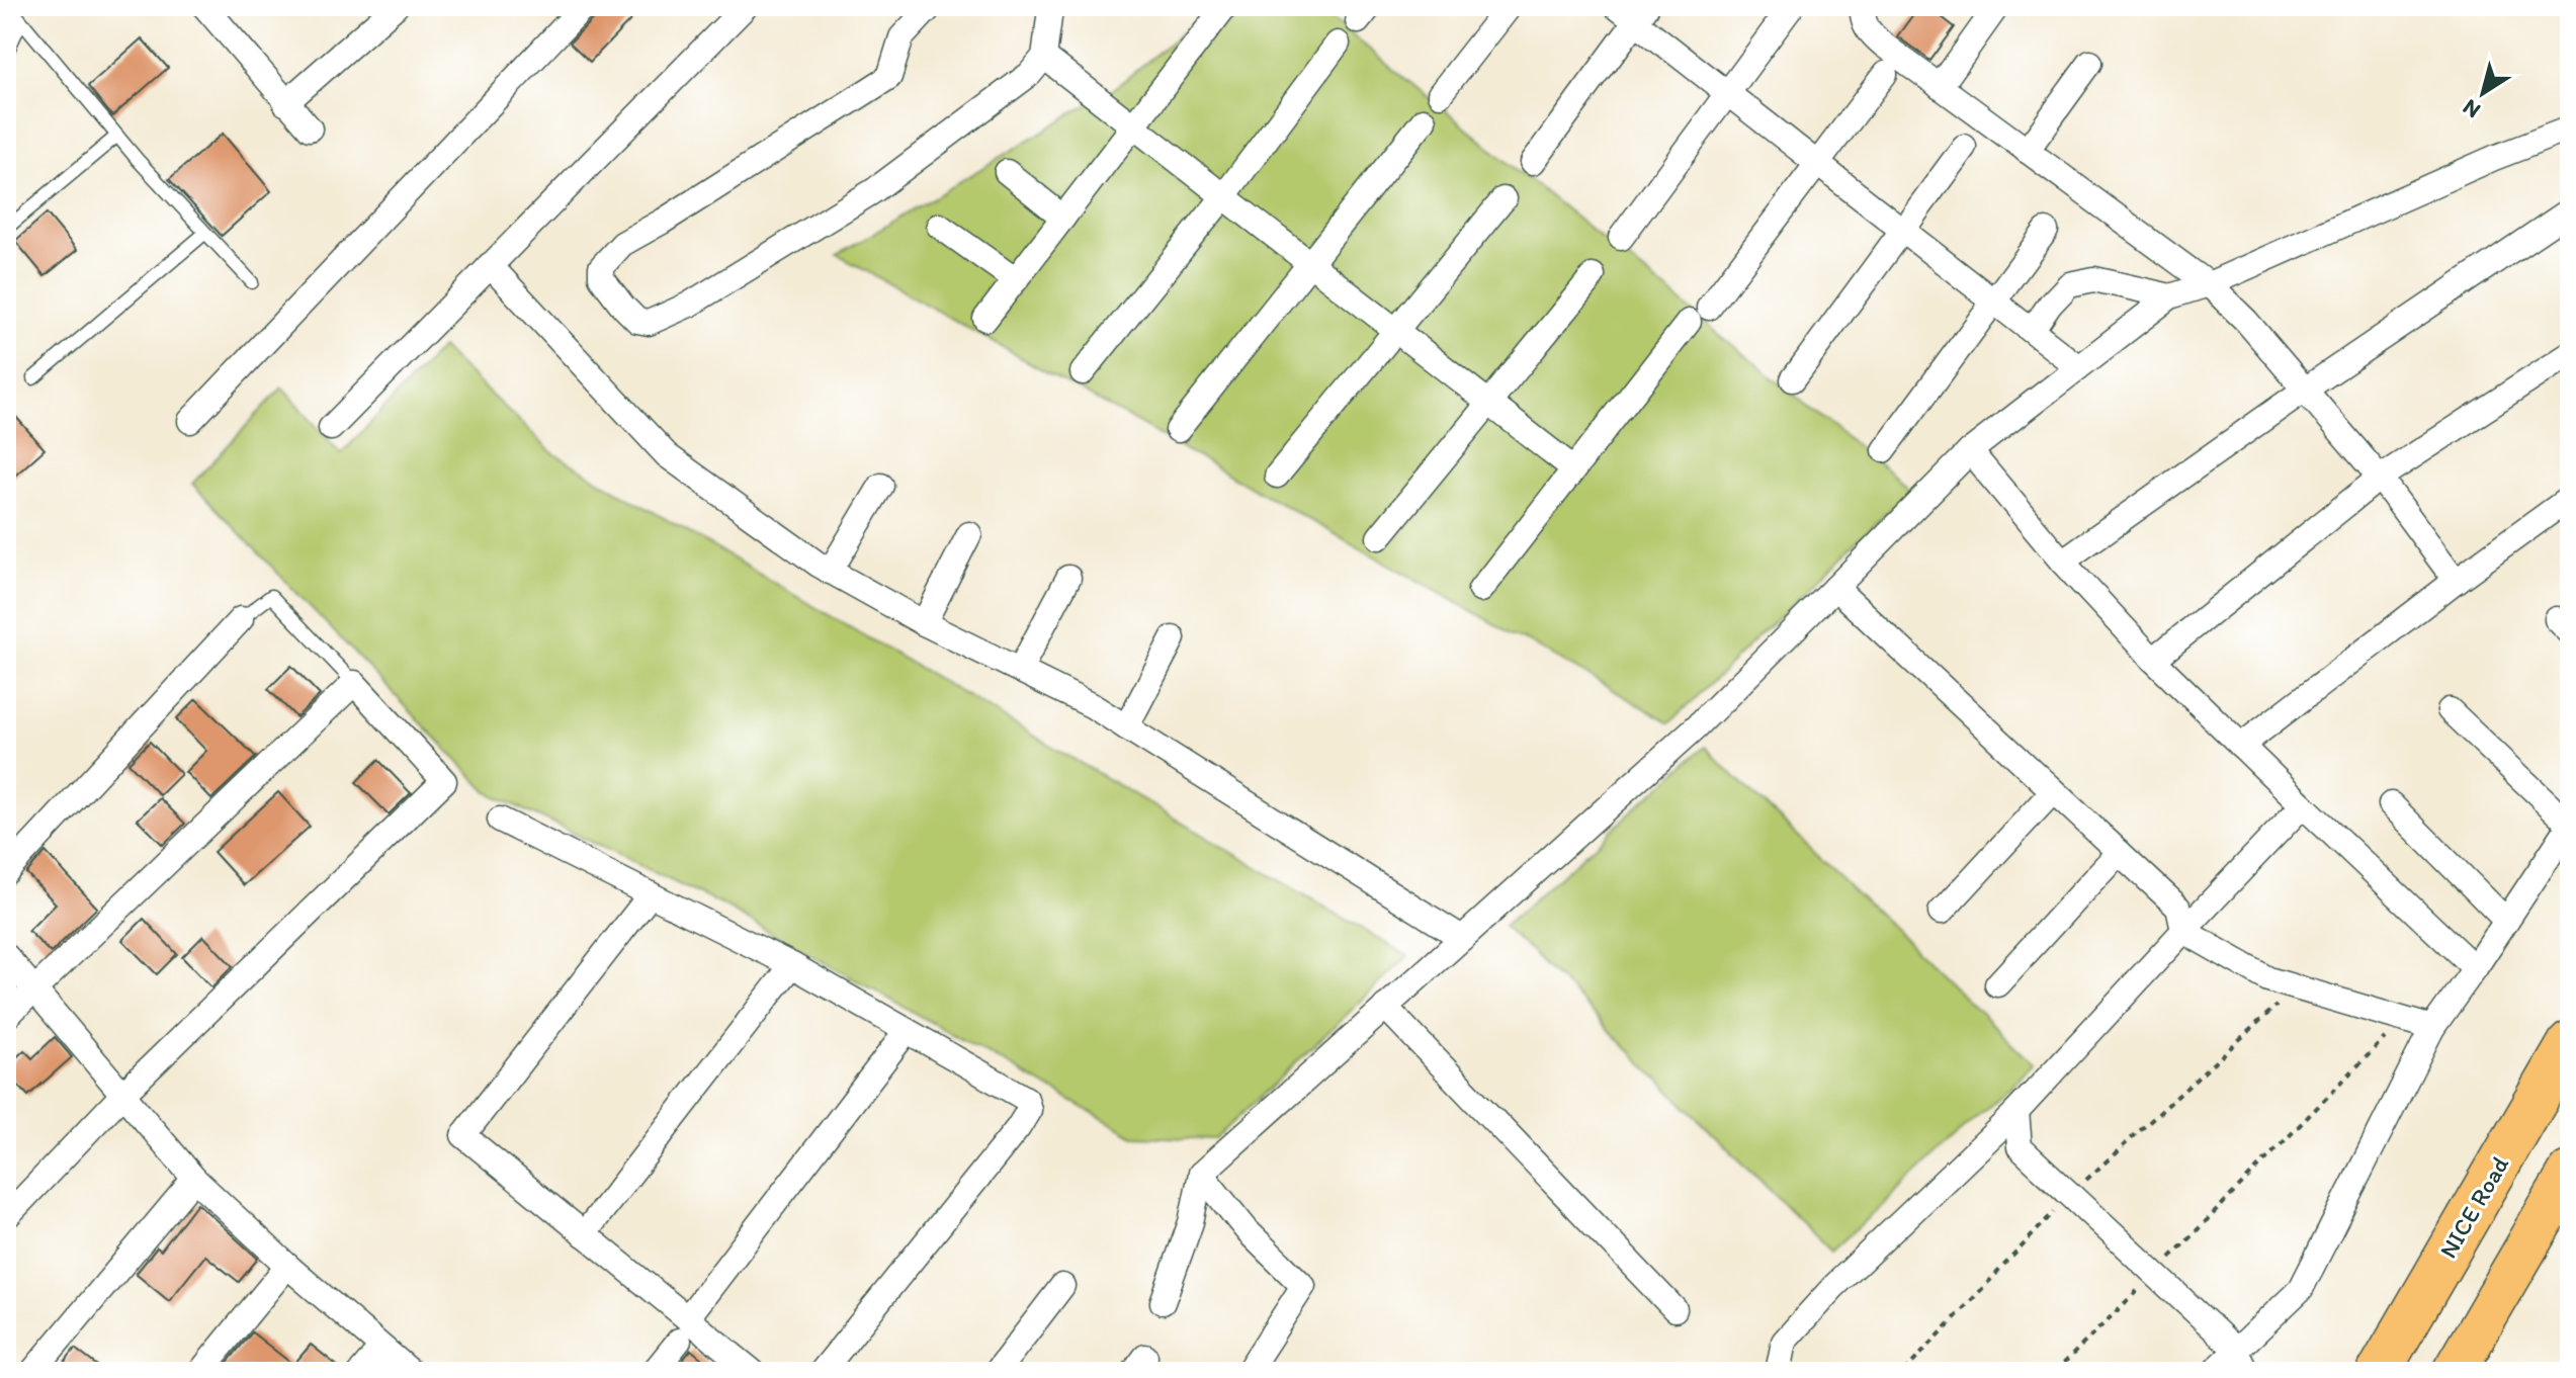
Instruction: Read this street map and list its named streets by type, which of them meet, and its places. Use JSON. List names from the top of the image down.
{
  "streets": {
    "highway": ["NICE Road"]
  },
  "north": "bottom left"
}
